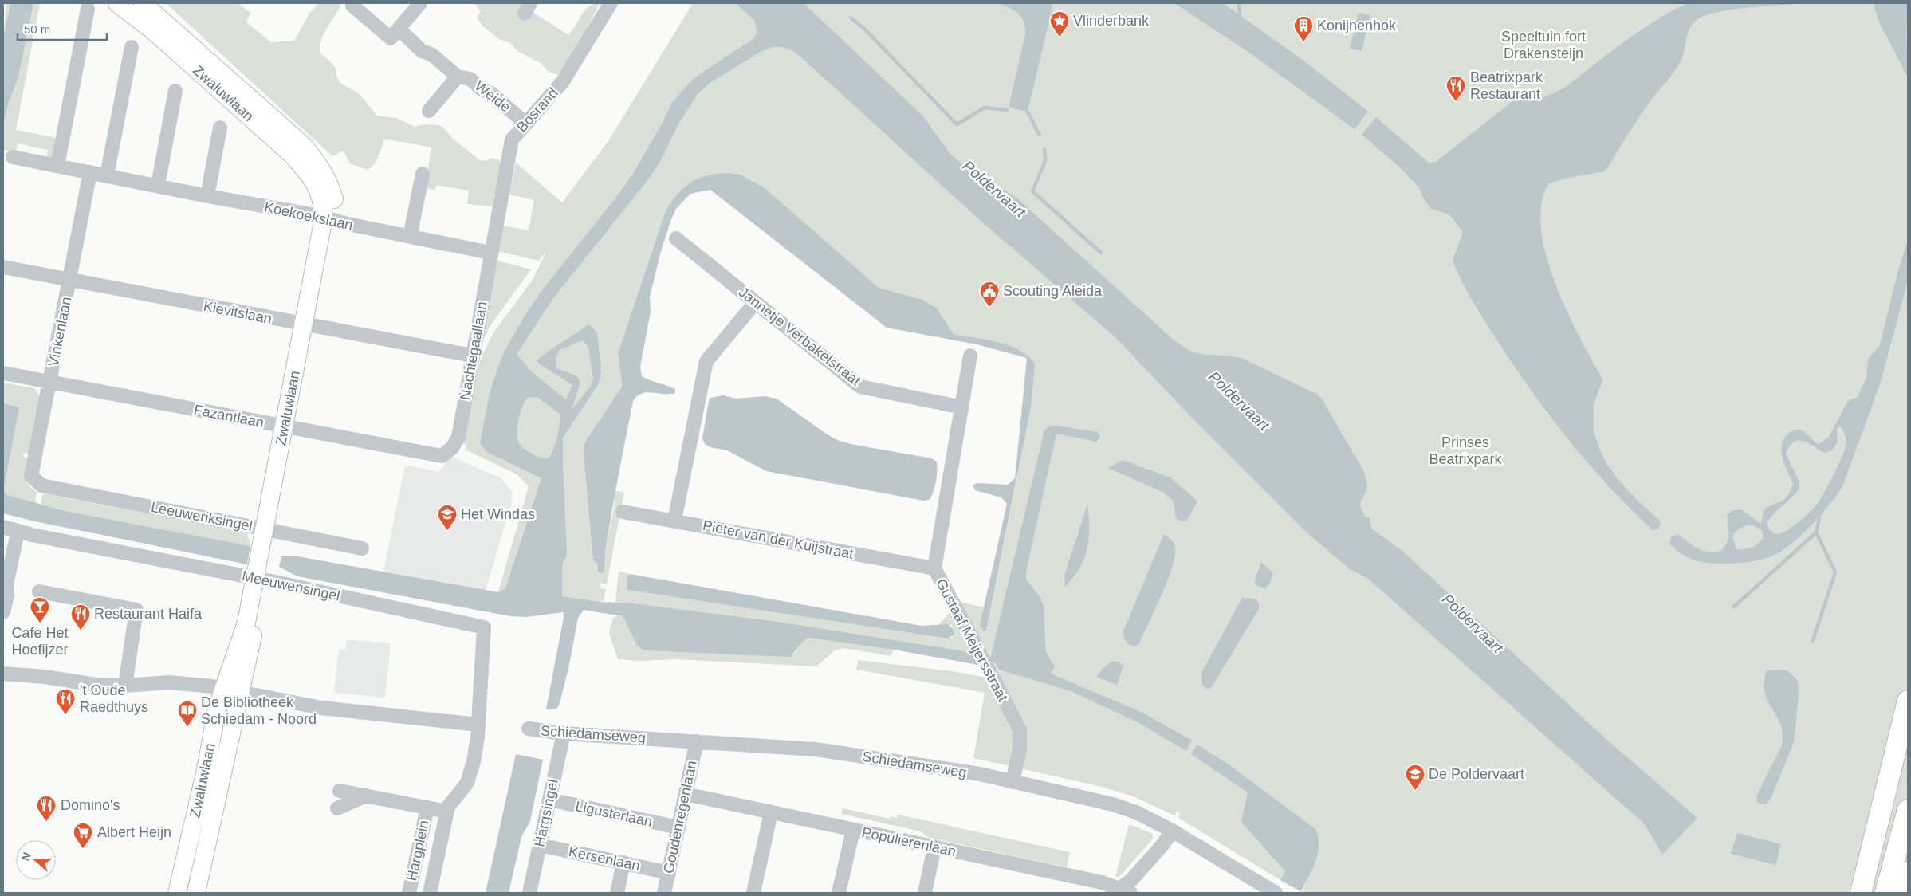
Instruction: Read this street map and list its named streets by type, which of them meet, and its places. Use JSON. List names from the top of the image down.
{
  "streets": {
    "main road": ["Zwaluwlaan"],
    "street": [
      "Weide",
      "Bosrand",
      "Koekoekslaan",
      "Kievitslaan",
      "Vinkenlaan",
      "Jannetje Verbakelstraat",
      "Nachtegaallaan",
      "Fazantlaan",
      "Leeuweriksingel",
      "Pieter van der Kuijstraat",
      "Meeuwensingel",
      "Gustaaf Meijersstraat",
      "Schiedamseweg",
      "Hargsingel",
      "Ligusterlaan",
      "Goudenregenlaan",
      "Populierenlaan",
      "Hargplein",
      "Kersenlaan"
    ]
  },
  "crossings": [
    ["Zwaluwlaan", "Koekoekslaan"],
    ["Zwaluwlaan", "Kievitslaan"],
    ["Zwaluwlaan", "Fazantlaan"],
    ["Zwaluwlaan", "Leeuweriksingel"],
    ["Zwaluwlaan", "Meeuwensingel"],
    ["Weide", "Bosrand"],
    ["Bosrand", "Koekoekslaan"],
    ["Bosrand", "Nachtegaallaan"],
    ["Koekoekslaan", "Vinkenlaan"],
    ["Koekoekslaan", "Nachtegaallaan"],
    ["Kievitslaan", "Vinkenlaan"],
    ["Kievitslaan", "Nachtegaallaan"],
    ["Vinkenlaan", "Fazantlaan"],
    ["Vinkenlaan", "Leeuweriksingel"],
    ["Jannetje Verbakelstraat", "Gustaaf Meijersstraat"],
    ["Nachtegaallaan", "Fazantlaan"],
    ["Pieter van der Kuijstraat", "Gustaaf Meijersstraat"],
    ["Meeuwensingel", "Hargplein"],
    ["Gustaaf Meijersstraat", "Schiedamseweg"],
    ["Schiedamseweg", "Hargsingel"],
    ["Schiedamseweg", "Goudenregenlaan"],
    ["Hargsingel", "Ligusterlaan"],
    ["Hargsingel", "Kersenlaan"],
    ["Ligusterlaan", "Goudenregenlaan"],
    ["Goudenregenlaan", "Populierenlaan"],
    ["Goudenregenlaan", "Kersenlaan"]
  ],
  "water": ["Poldervaart"],
  "parks": ["Speeltuin fort Drakensteijn", "Prinses Beatrixpark"],
  "places": {
    "place": ["Vlinderbank"],
    "building": ["Konijnenhok"],
    "restaurant": [
      "Beatrixpark Restaurant",
      "Restaurant Haifa",
      "'t Oude Raedthuys",
      "Domino's"
    ],
    "public building": ["Scouting Aleida"],
    "school or university": ["Het Windas", "De Poldervaart"],
    "bar": ["Cafe Het Hoefijzer"],
    "library": ["De Bibliotheek Schiedam - Noord"],
    "supermarket": ["Albert Heijn"]
  },
  "scale_bar": "50 m",
  "north": "left"
}
